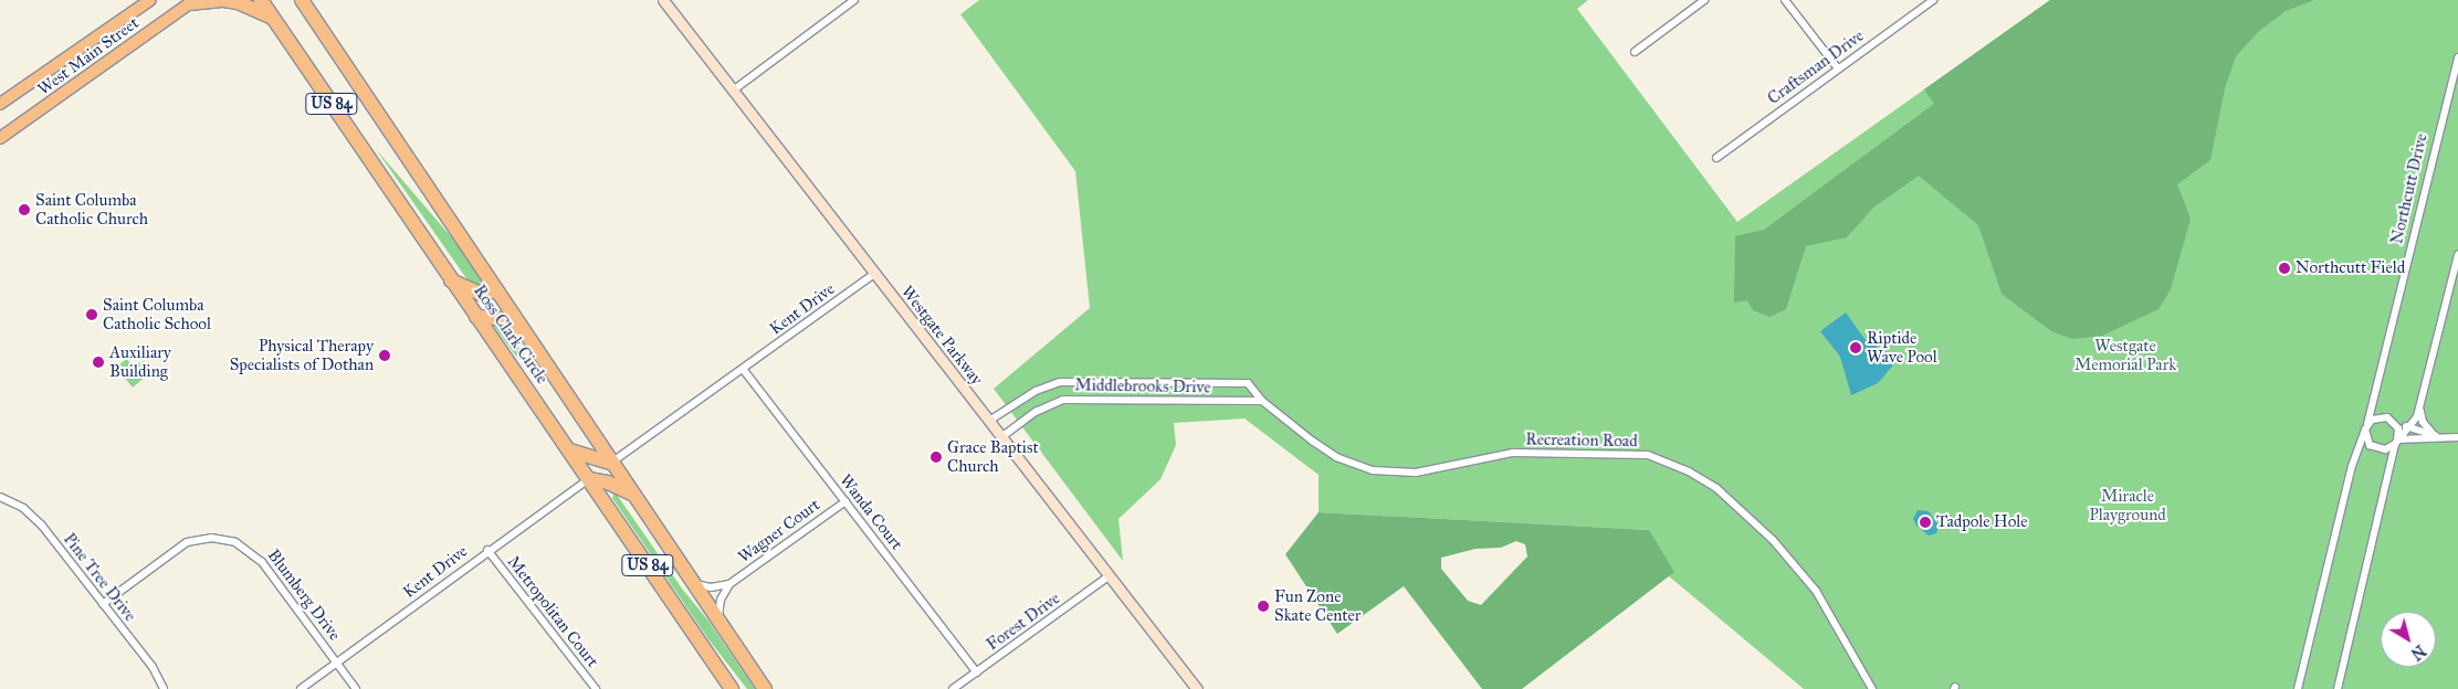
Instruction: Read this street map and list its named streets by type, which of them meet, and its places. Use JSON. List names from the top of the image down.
{
  "streets": {
    "highway": ["US 84", "Ross Clark Circle"],
    "main road": ["West Main Street", "Westgate Parkway"],
    "street": [
      "Craftsman Drive",
      "Northcutt Drive",
      "Kent Drive",
      "Middlebrooks Drive",
      "Recreation Road",
      "Wanda Court",
      "Wagner Court",
      "Pine Tree Drive",
      "Blumberg Drive",
      "Metropolitan Court",
      "Forest Drive"
    ]
  },
  "crossings": [
    ["Kent Drive", "Ross Clark Circle"],
    ["Kent Drive", "Westgate Parkway"],
    ["Kent Drive", "Wanda Court"],
    ["Kent Drive", "Blumberg Drive"],
    ["Kent Drive", "Metropolitan Court"],
    ["Ross Clark Circle", "Wagner Court"],
    ["Westgate Parkway", "Middlebrooks Drive"],
    ["Westgate Parkway", "Forest Drive"],
    ["Middlebrooks Drive", "Recreation Road"],
    ["Wanda Court", "Wagner Court"],
    ["Wanda Court", "Forest Drive"],
    ["Pine Tree Drive", "Blumberg Drive"]
  ],
  "parks": ["Westgate Memorial Park", "Miracle Playground"],
  "places": [
    "Saint Columba Catholic Church",
    "Northcutt Field",
    "Saint Columba Catholic School",
    "Riptide Wave Pool",
    "Physical Therapy Specialists of Dothan",
    "Auxiliary Building",
    "Grace Baptist Church",
    "Tadpole Hole",
    "Fun Zone Skate Center"
  ],
  "north": "bottom right"
}
